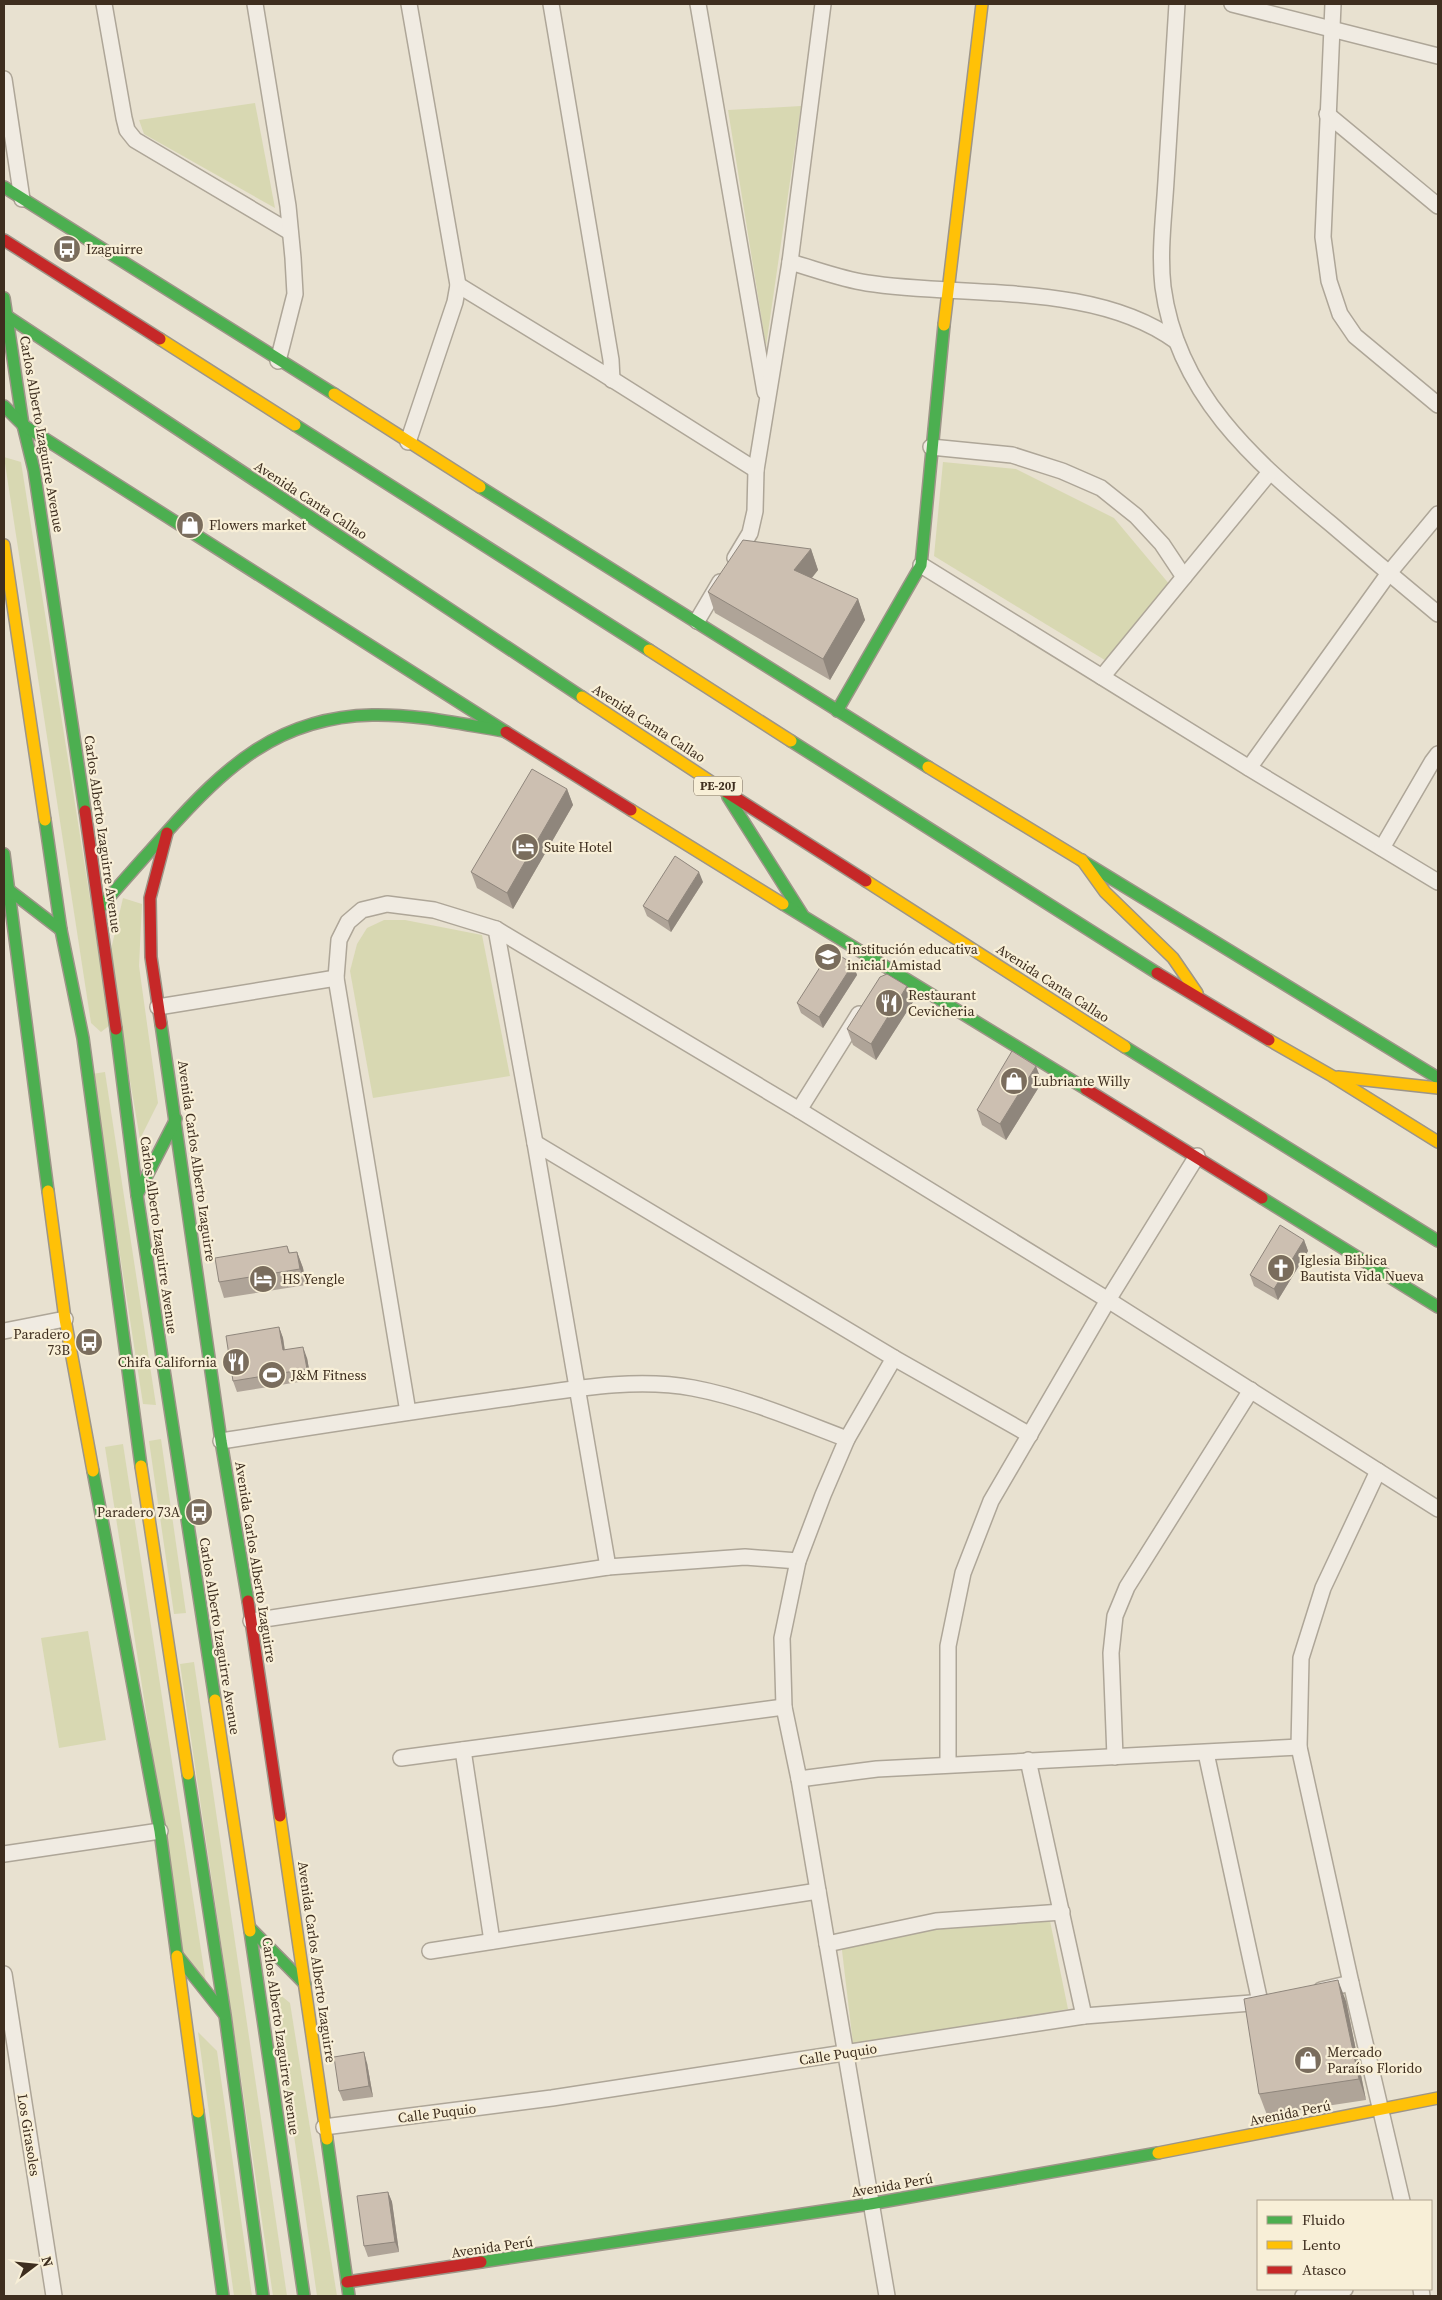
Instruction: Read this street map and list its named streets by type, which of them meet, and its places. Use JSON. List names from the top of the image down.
{
  "streets": {
    "main road": [
      "Carlos Alberto Izaguirre Avenue",
      "Avenida Canta Callao",
      "PE-20J",
      "Avenida Carlos Alberto Izaguirre",
      "Avenida Perú"
    ],
    "street": ["Calle Puquio", "Los Girasoles"]
  },
  "crossings": [
    ["Carlos Alberto Izaguirre Avenue", "Avenida Canta Callao"],
    ["Avenida Carlos Alberto Izaguirre", "Calle Puquio"],
    ["Avenida Carlos Alberto Izaguirre", "Avenida Perú"]
  ],
  "places": {
    "bus stop": ["Izaguirre", "Paradero 73B", "Paradero 73A"],
    "shop": ["Flowers market", "Lubriante Willy", "Mercado Paraíso Florido"],
    "hotel": ["Suite Hotel", "HS Yengle"],
    "school or university": ["Institución educativa inicial Amistad"],
    "restaurant": ["Restaurant Cevicheria", "Chifa California"],
    "church": ["Iglesia Biblica Bautista Vida Nueva"],
    "sports": ["J&M Fitness"]
  },
  "legend": ["Fluido", "Lento", "Atasco"],
  "north": "right"
}
